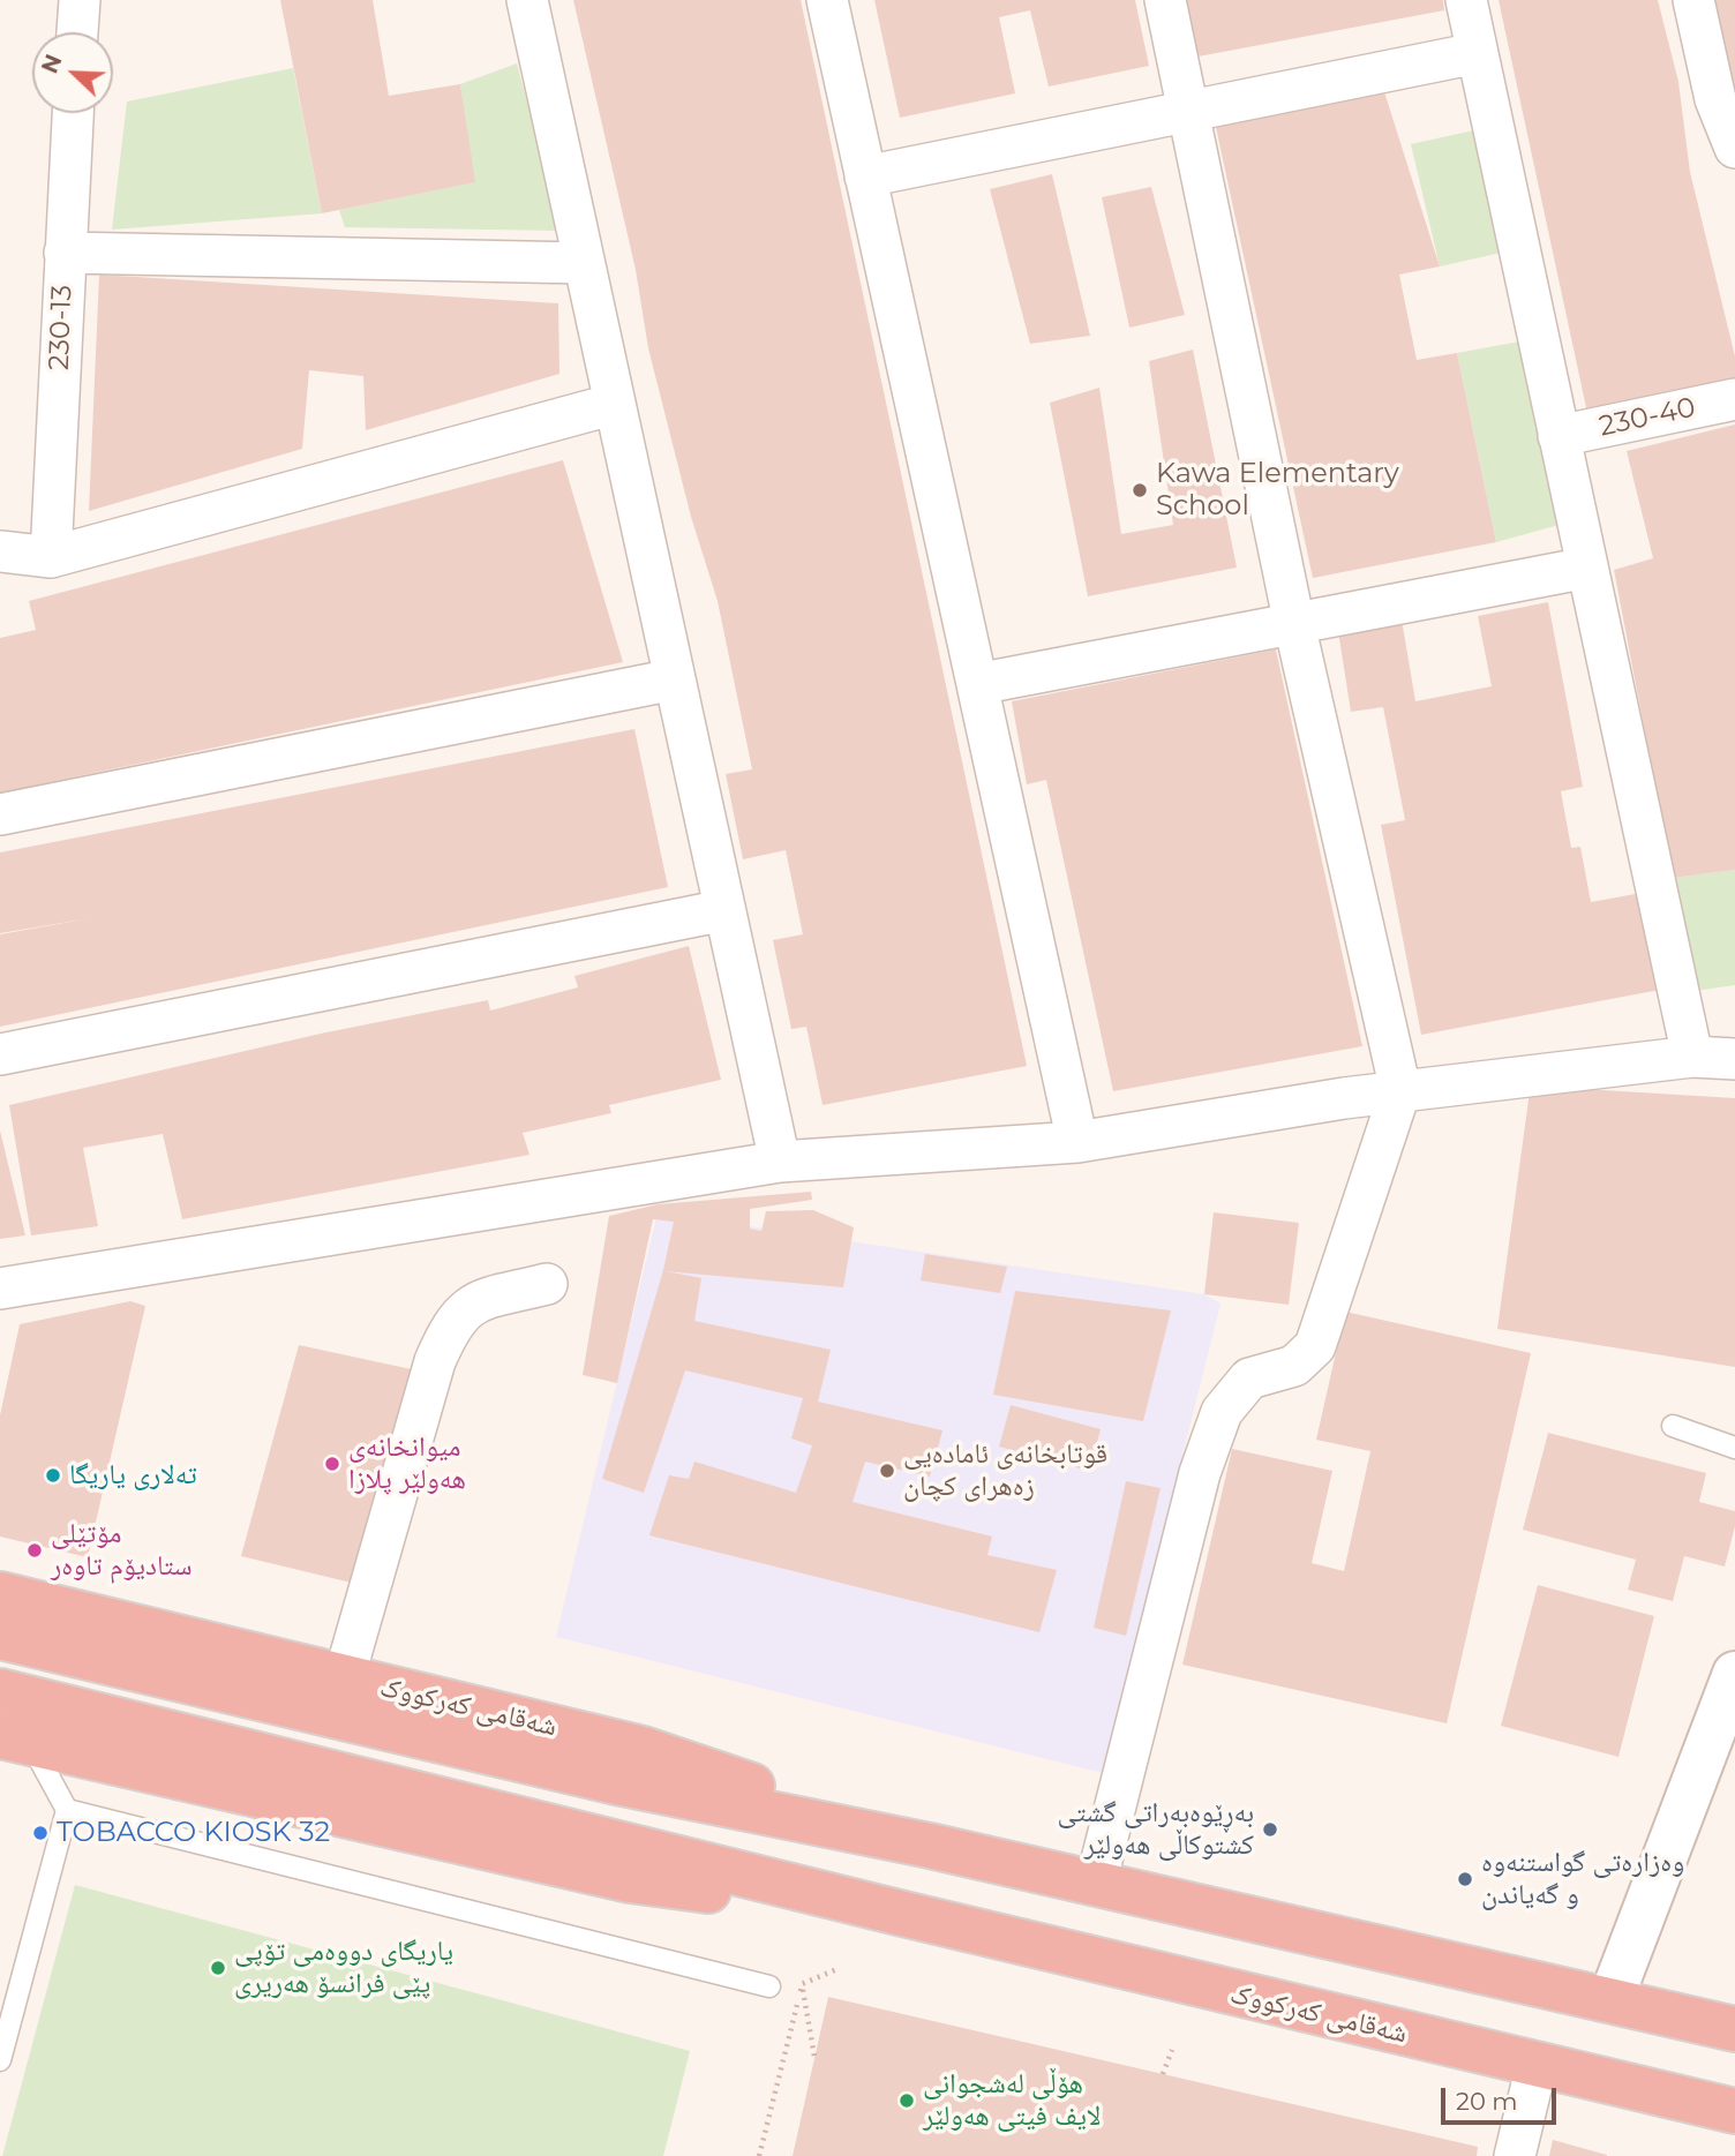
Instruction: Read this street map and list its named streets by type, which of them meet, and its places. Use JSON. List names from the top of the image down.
{
  "streets": {
    "highway": ["شەقامی کەرکووک"],
    "street": ["230-13", "230-40"]
  },
  "places": [
    "Kawa Elementary School",
    "میوانخانەی هەولێر پلازا",
    "قوتابخانەی ئامادەیی زەهرای کچان",
    "تەلاری یاریگا",
    "مۆتێلی ستادیۆم تاوەر",
    "بەڕێوەبەراتی گشتی کشتوکاڵی هەولێر",
    "TOBACCO KIOSK 32",
    "وەزارەتی گواستنەوە و گەیاندن",
    "یاریگای دووەمی تۆپی پێی فرانسۆ هەریری",
    "هۆڵی لەشجوانی لایف فیتی هەولێر"
  ],
  "scale_bar": "20 m",
  "north": "top left"
}
